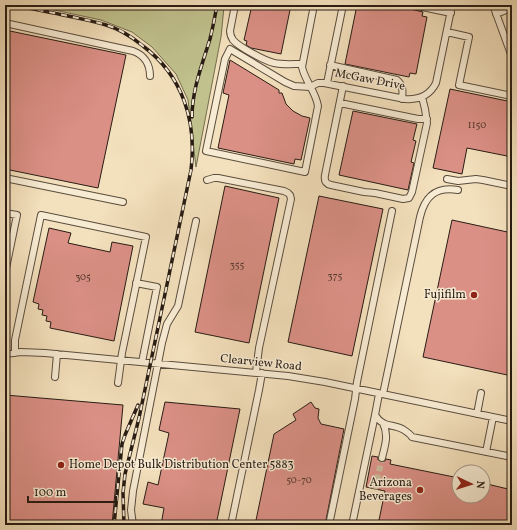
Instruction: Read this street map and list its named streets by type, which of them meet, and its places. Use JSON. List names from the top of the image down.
{
  "streets": {
    "street": ["McGaw Drive", "Clearview Road"]
  },
  "places": ["Fujifilm", "Home Depot Bulk Distribution Center 5883", "Arizona Beverages"],
  "house_numbers": [
    "1150",
    "355",
    "375",
    "305",
    "50-70"
  ],
  "scale_bar": "100 m",
  "north": "right"
}
